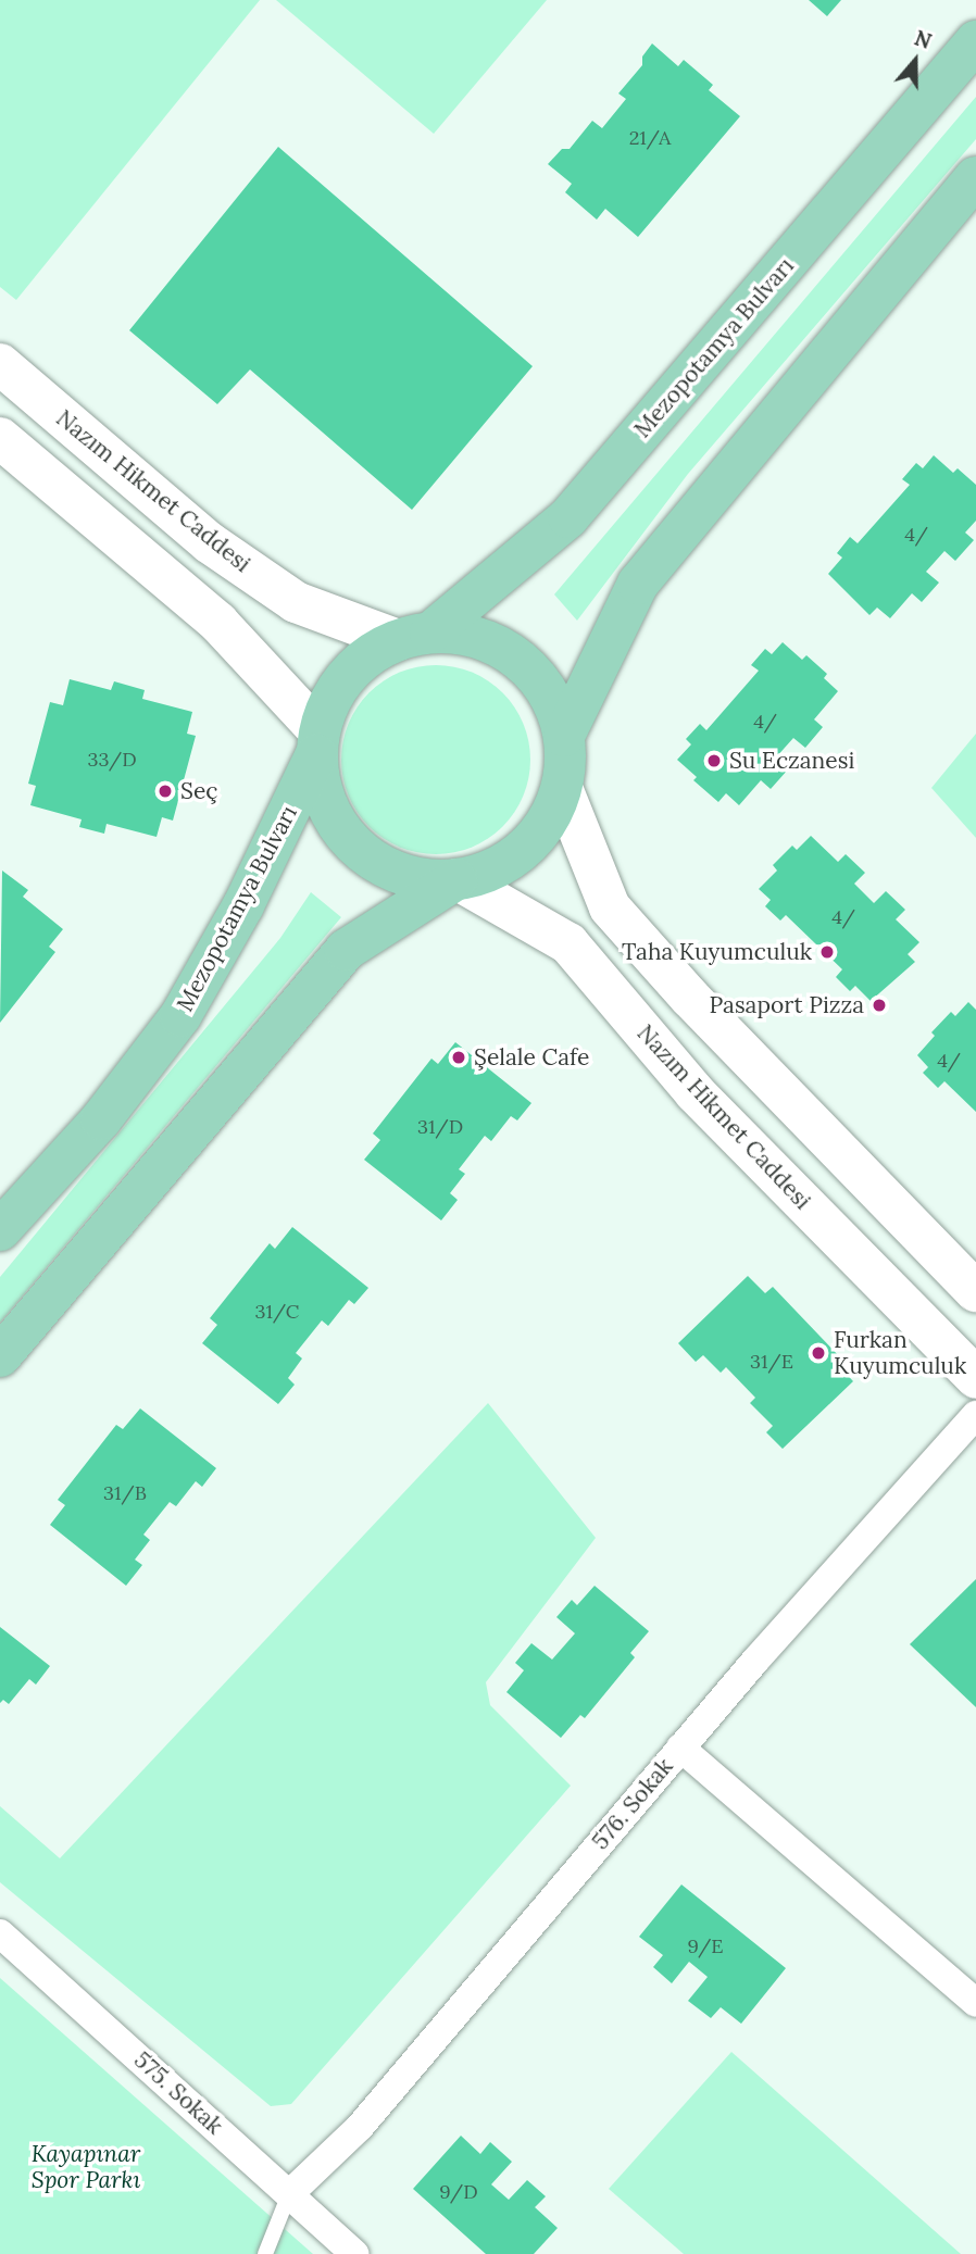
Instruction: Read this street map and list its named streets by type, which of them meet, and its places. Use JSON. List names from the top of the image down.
{
  "streets": {
    "main road": ["Mezopotamya Bulvarı", "Nazım Hikmet Caddesi"],
    "street": ["576. Sokak", "575. Sokak"]
  },
  "crossings": [
    ["Mezopotamya Bulvarı", "Nazım Hikmet Caddesi"],
    ["576. Sokak", "575. Sokak"]
  ],
  "parks": ["Kayapınar Spor Parkı"],
  "places": [
    "Su Eczanesi",
    "Seç",
    "Taha Kuyumculuk",
    "Pasaport Pizza",
    "Şelale Cafe",
    "Furkan Kuyumculuk"
  ],
  "house_numbers": [
    "21/A",
    "4/",
    "4/",
    "33/D",
    "4/",
    "4/",
    "31/D",
    "31/C",
    "31/E",
    "31/B",
    "9/E",
    "9/D"
  ],
  "north": "top"
}
